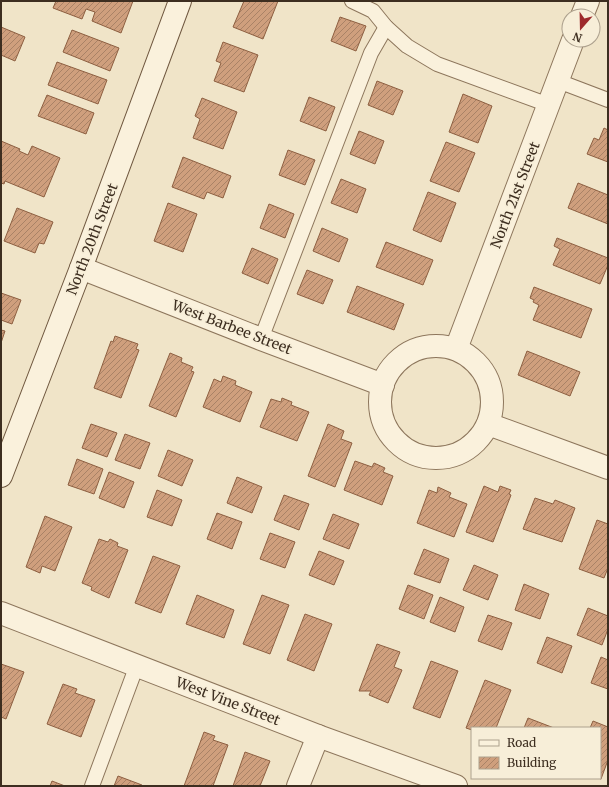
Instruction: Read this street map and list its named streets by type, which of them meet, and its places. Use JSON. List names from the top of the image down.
{
  "streets": {
    "street": [
      "North 21st Street",
      "North 20th Street",
      "West Barbee Street",
      "West Vine Street"
    ]
  },
  "crossings": [
    ["North 21st Street", "West Barbee Street"],
    ["North 20th Street", "West Barbee Street"]
  ],
  "legend": ["Road", "Building"],
  "north": "bottom"
}
